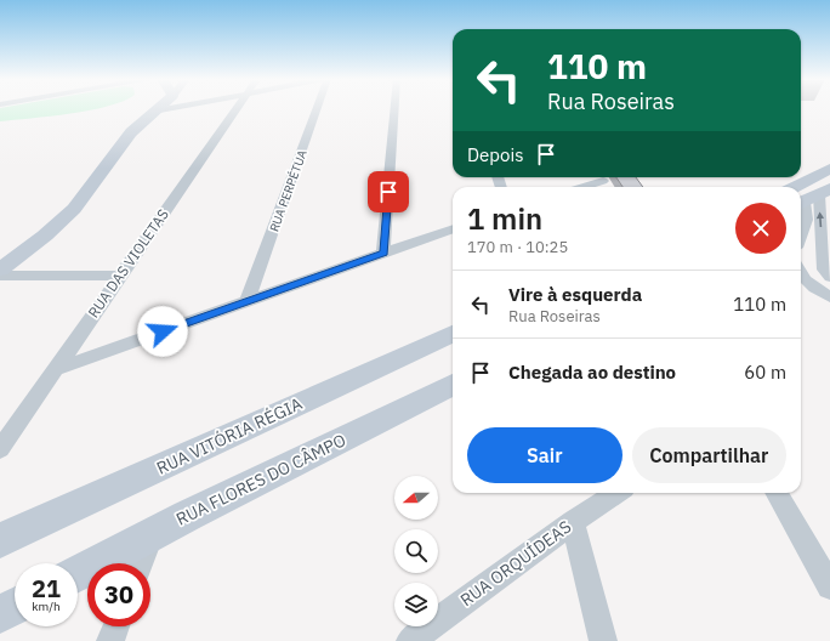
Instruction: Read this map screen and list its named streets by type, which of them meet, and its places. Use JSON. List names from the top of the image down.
{
  "streets": {
    "street": [
      "RUA PERPÉTUA",
      "RUA DAS VIOLETAS",
      "RUA VITÓRIA RÉGIA",
      "RUA FLORES DO CÂMPO",
      "RUA ORQUÍDEAS"
    ]
  },
  "north": "left",
  "page": {
    "turn": ["110 m", "Rua Roseiras"],
    "then": "Depois",
    "heading": ["1 min", "170 m · 10:25"],
    "list": [
      {
        "name": "Vire à esquerda",
        "note": "Rua Roseiras",
        "value": "110 m"
      },
      {
        "name": "Chegada ao destino",
        "value": "60 m"
      }
    ],
    "buttons": ["Sair", "Compartilhar"],
    "speed": "21 km/h",
    "limit": "30"
  }
}
